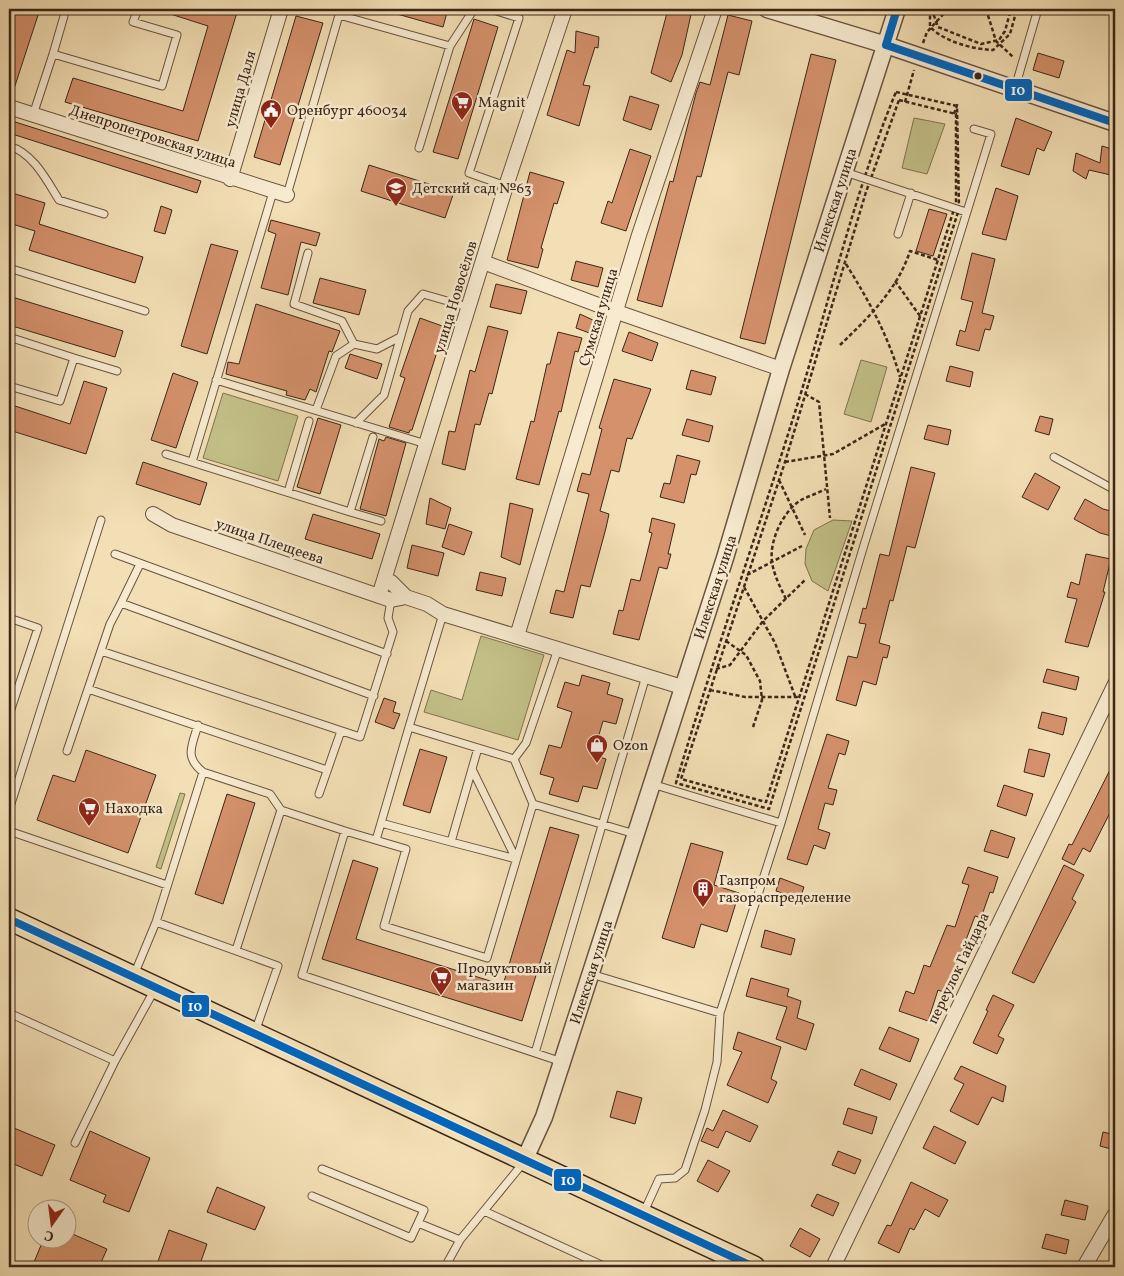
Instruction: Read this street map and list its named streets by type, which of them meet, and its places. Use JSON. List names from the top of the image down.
{
  "streets": {
    "street": [
      "улица Даля",
      "Днепропетровская улица",
      "Илекская улица",
      "улица Новосёлов",
      "Сумская улица",
      "улица Плещеева",
      "переулок Гайдара"
    ]
  },
  "crossings": [
    ["улица Даля", "Днепропетровская улица"],
    ["улица Новосёлов", "улица Плещеева"]
  ],
  "places": {
    "supermarket": ["Magnit", "Находка", "Продуктовый магазин"],
    "public building": ["Оренбург 460034"],
    "school or university": ["Детский сад №63"],
    "shop": ["Ozon"],
    "building": ["Газпром газораспределение"]
  },
  "lines": ["transit line 10"],
  "north": "bottom"
}
